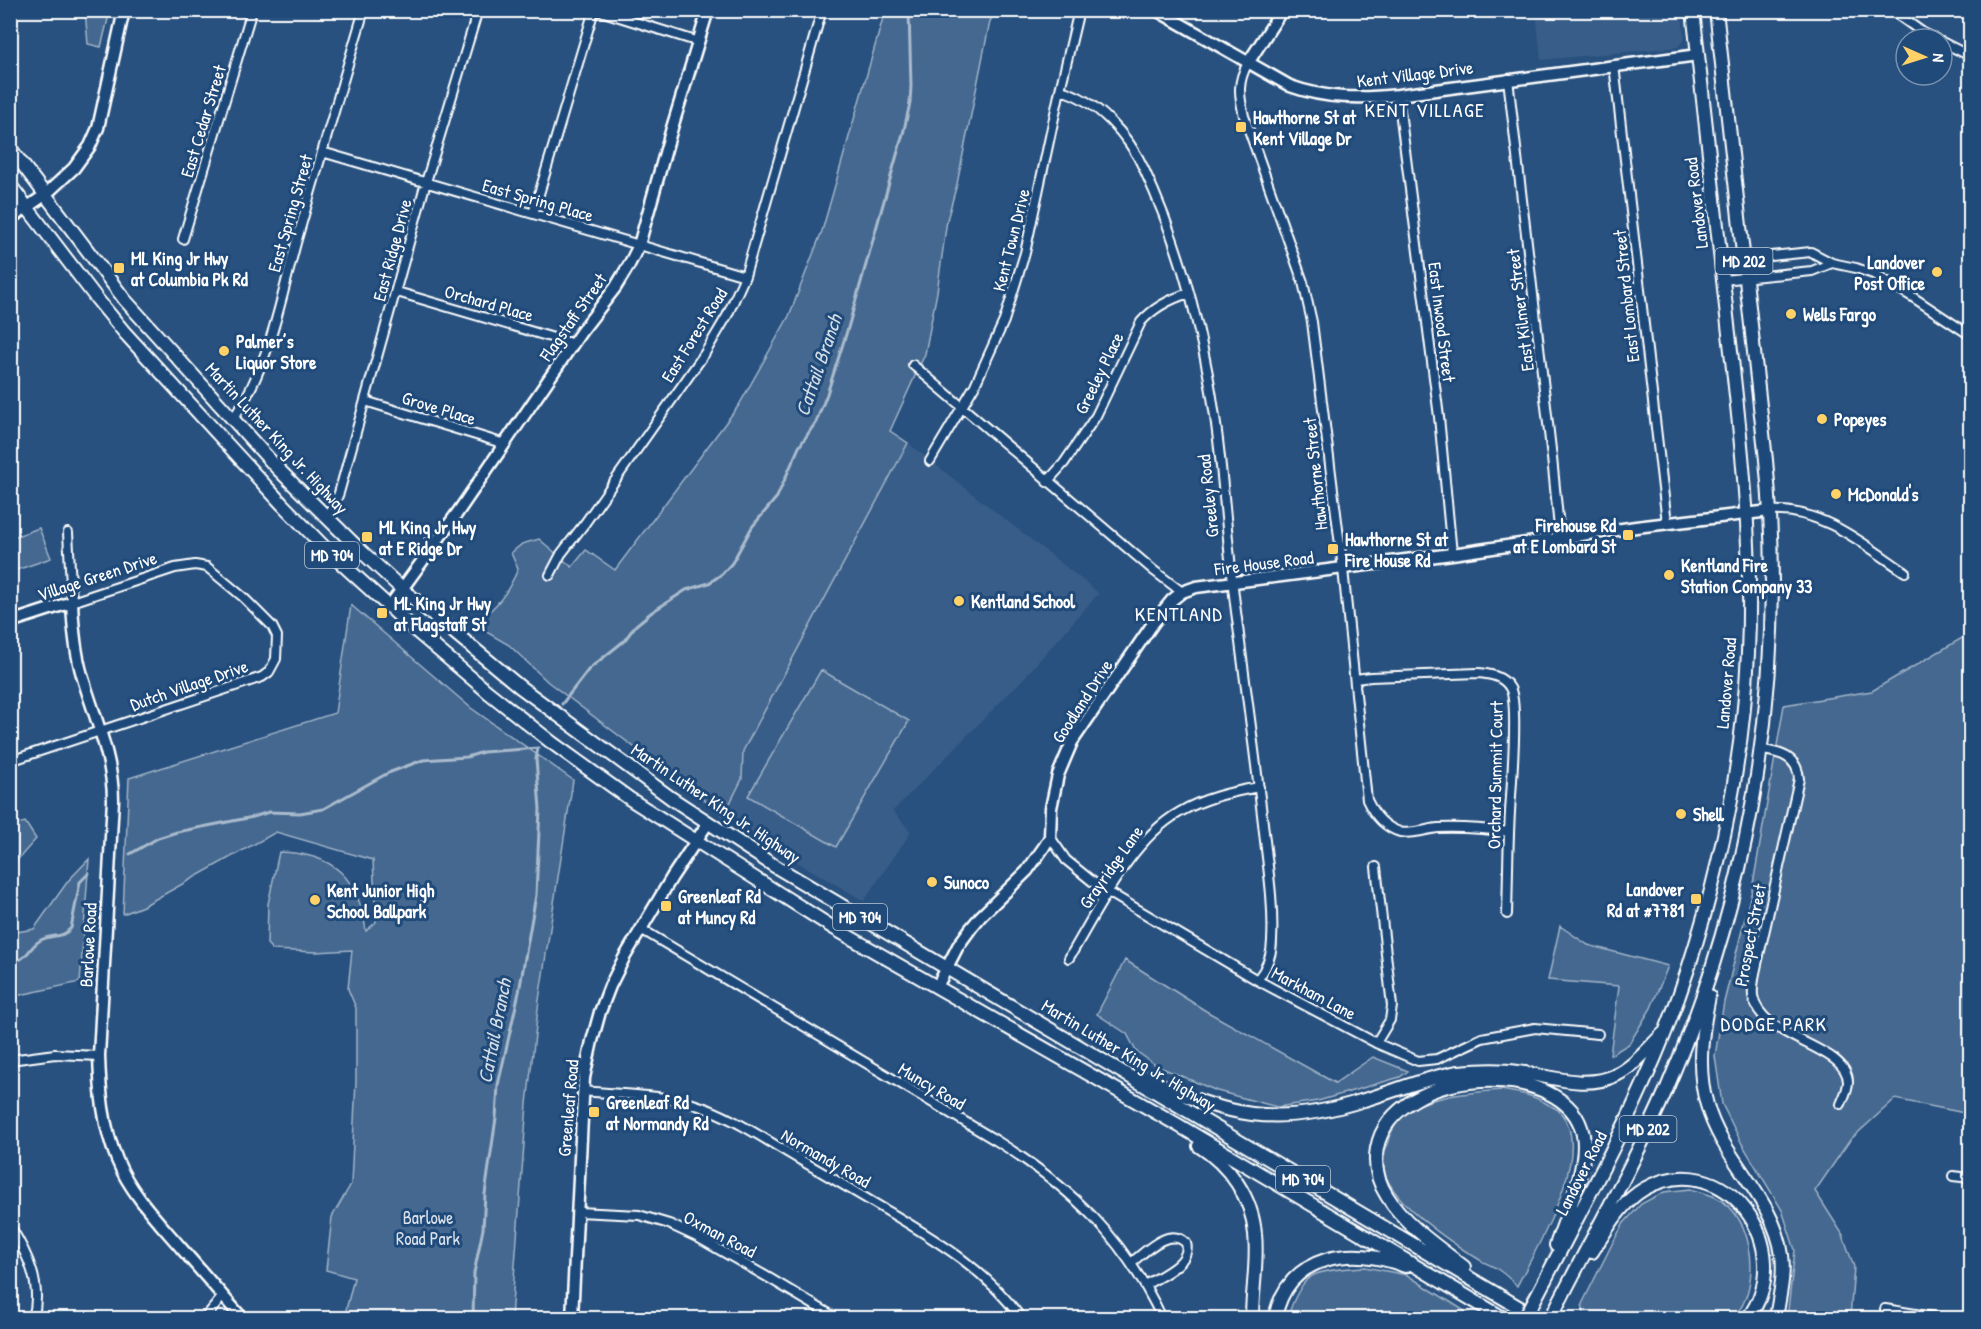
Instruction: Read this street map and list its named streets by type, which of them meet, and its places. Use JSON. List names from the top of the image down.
{
  "streets": {
    "main road": [
      "Landover Road",
      "MD 202",
      "Martin Luther King Jr. Highway",
      "MD 704"
    ],
    "street": [
      "Kent Village Drive",
      "East Cedar Street",
      "East Spring Place",
      "East Spring Street",
      "Kent Town Drive",
      "East Ridge Drive",
      "East Lombard Street",
      "Orchard Place",
      "East Kilmer Street",
      "Flagstaff Street",
      "East Inwood Street",
      "East Forest Road",
      "Greeley Place",
      "Grove Place",
      "Hawthorne Street",
      "Greeley Road",
      "Fire House Road",
      "Village Green Drive",
      "Dutch Village Drive",
      "Goodland Drive",
      "Orchard Summit Court",
      "Grayridge Lane",
      "Prospect Street",
      "Barlowe Road",
      "Markham Lane",
      "Muncy Road",
      "Greenleaf Road",
      "Normandy Road",
      "Oxman Road"
    ]
  },
  "crossings": [
    ["Kent Village Drive", "Landover Road"],
    ["Kent Village Drive", "East Lombard Street"],
    ["Kent Village Drive", "East Kilmer Street"],
    ["Kent Village Drive", "East Inwood Street"],
    ["Kent Village Drive", "Hawthorne Street"],
    ["East Spring Place", "East Spring Street"],
    ["East Spring Place", "East Ridge Drive"],
    ["East Spring Place", "Flagstaff Street"],
    ["East Spring Place", "East Forest Road"],
    ["Landover Road", "Fire House Road"],
    ["East Spring Street", "Martin Luther King Jr. Highway"],
    ["Kent Town Drive", "Greeley Road"],
    ["East Ridge Drive", "Orchard Place"],
    ["East Ridge Drive", "Grove Place"],
    ["East Ridge Drive", "Martin Luther King Jr. Highway"],
    ["MD 202", "Fire House Road"],
    ["MD 202", "Prospect Street"],
    ["East Lombard Street", "Fire House Road"],
    ["Orchard Place", "Flagstaff Street"],
    ["East Kilmer Street", "Fire House Road"],
    ["Flagstaff Street", "Grove Place"],
    ["Flagstaff Street", "Martin Luther King Jr. Highway"],
    ["East Inwood Street", "Fire House Road"],
    ["Greeley Place", "Greeley Road"],
    ["Martin Luther King Jr. Highway", "Greenleaf Road"],
    ["Hawthorne Street", "Fire House Road"],
    ["Hawthorne Street", "Orchard Summit Court"],
    ["Greeley Road", "Fire House Road"],
    ["Greeley Road", "Grayridge Lane"],
    ["Greeley Road", "Markham Lane"],
    ["Fire House Road", "Goodland Drive"],
    ["Village Green Drive", "Dutch Village Drive"],
    ["Village Green Drive", "Barlowe Road"],
    ["Dutch Village Drive", "Barlowe Road"],
    ["Goodland Drive", "Markham Lane"],
    ["Grayridge Lane", "Markham Lane"],
    ["Muncy Road", "Greenleaf Road"],
    ["Greenleaf Road", "Normandy Road"],
    ["Greenleaf Road", "Oxman Road"]
  ],
  "districts": ["KENT VILLAGE", "KENTLAND", "DODGE PARK"],
  "water": ["Cattail Branch"],
  "parks": ["Barlowe Road Park"],
  "places": {
    "transit": [
      "Hawthorne St at Kent Village Dr",
      "ML King Jr Hwy at Columbia Pk Rd",
      "Firehouse Rd at E Lombard St",
      "ML King Jr Hwy at E Ridge Dr",
      "Hawthorne St at Fire House Rd",
      "ML King Jr Hwy at Flagstaff St",
      "Landover Rd at #7781",
      "Greenleaf Rd at Muncy Rd",
      "Greenleaf Rd at Normandy Rd"
    ],
    "other": [
      "Landover Post Office",
      "Wells Fargo",
      "Palmer’s Liquor Store",
      "Popeyes",
      "McDonald's",
      "Kentland Fire Station Company 33",
      "Kentland School",
      "Shell",
      "Sunoco",
      "Kent Junior High School Ballpark"
    ]
  },
  "north": "right"
}
